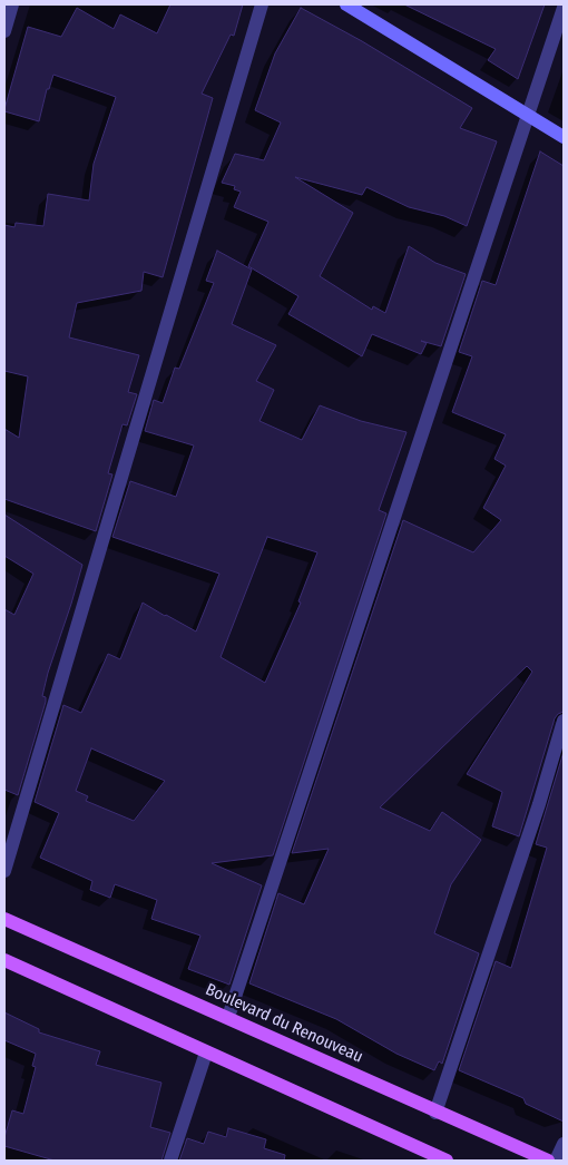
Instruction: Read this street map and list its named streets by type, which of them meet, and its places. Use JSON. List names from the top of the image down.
{
  "streets": {
    "main road": ["Boulevard du Renouveau"]
  }
}
